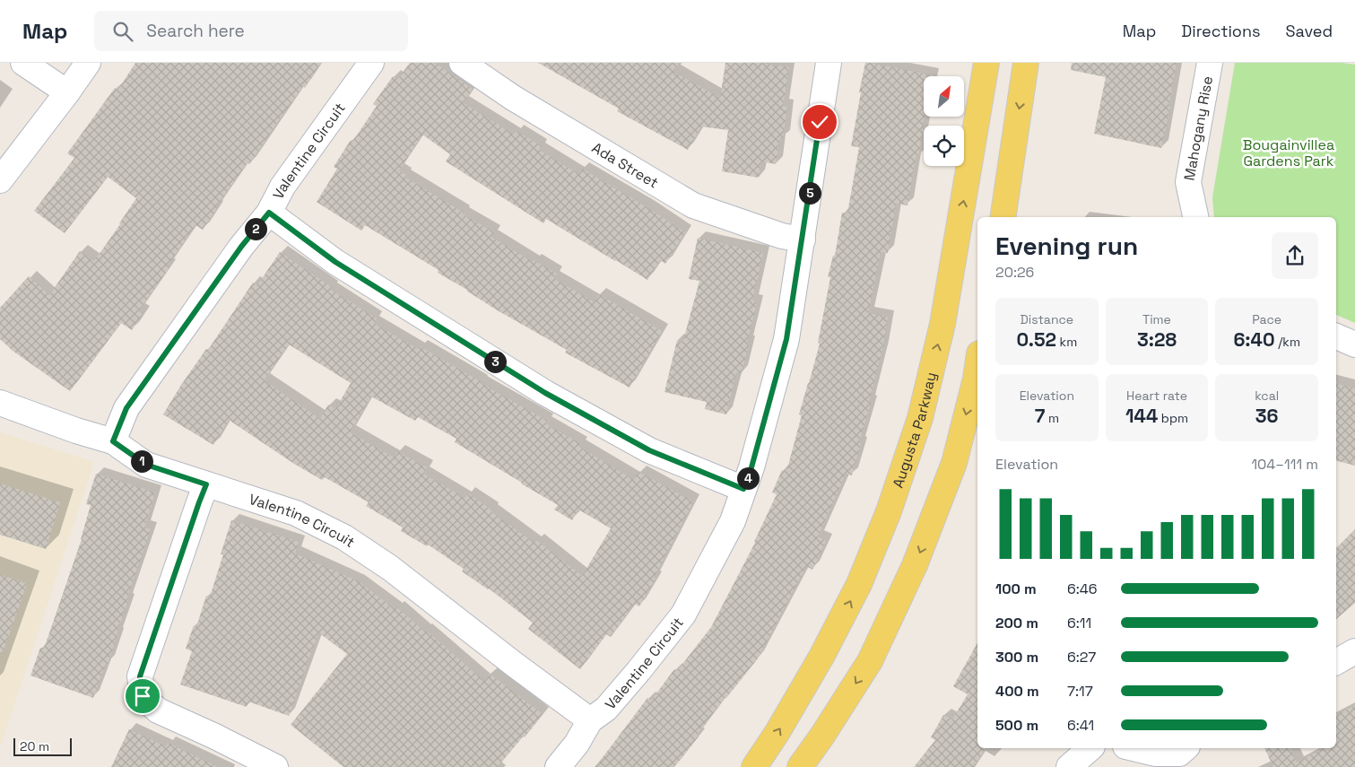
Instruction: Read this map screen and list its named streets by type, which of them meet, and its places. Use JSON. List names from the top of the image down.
{
  "streets": {
    "main road": ["Augusta Parkway"],
    "street": ["Mahogany Rise", "Valentine Circuit", "Ada Street"]
  },
  "crossings": [
    ["Valentine Circuit", "Ada Street"]
  ],
  "parks": ["Bougainvillea Gardens Park"],
  "scale_bar": "20 m",
  "north": "top right",
  "page": {
    "header": "Map",
    "search": "Search here",
    "nav": ["Map", "Directions", "Saved"],
    "pins": [
      "5",
      "2",
      "3",
      "1",
      "4"
    ],
    "heading": ["Evening run", "20:26"],
    "stats": [
      ["Distance", "0.52 km"],
      ["Time", "3:28"],
      ["Pace", "6:40 /km"],
      ["Elevation", "7 m"],
      ["Heart rate", "144 bpm"],
      ["kcal", "36"]
    ],
    "chart": ["Elevation", "104–111 m"],
    "list": [
      {
        "name": "100 m",
        "note": "6:46"
      },
      {
        "name": "200 m",
        "note": "6:11"
      },
      {
        "name": "300 m",
        "note": "6:27"
      },
      {
        "name": "400 m",
        "note": "7:17"
      },
      {
        "name": "500 m",
        "note": "6:41"
      }
    ],
    "scale": "20 m"
  }
}
